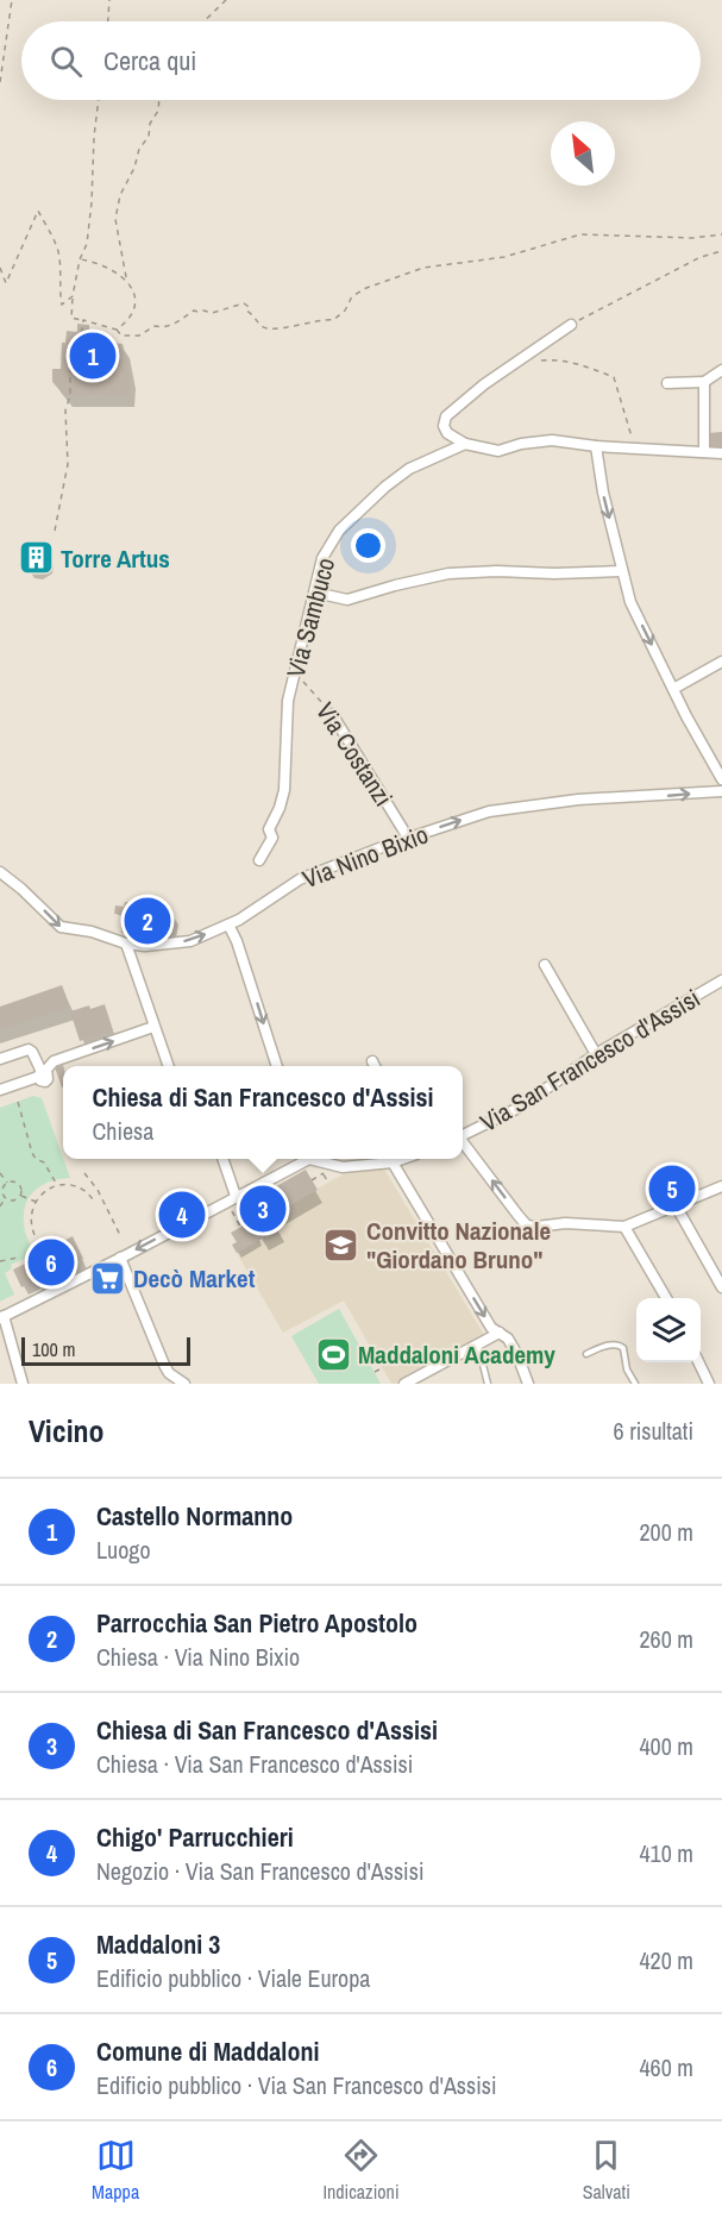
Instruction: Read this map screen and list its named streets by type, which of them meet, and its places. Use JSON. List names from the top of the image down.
{
  "streets": {
    "street": [
      "Via Sambuco",
      "Via Costanzi",
      "Via Nino Bixio",
      "Via San Francesco d'Assisi"
    ]
  },
  "crossings": [
    ["Via Sambuco", "Via Costanzi"],
    ["Via Costanzi", "Via Nino Bixio"]
  ],
  "one_way": ["Via Nino Bixio"],
  "places": {
    "building": ["Torre Artus"],
    "school or university": ["Convitto Nazionale \"Giordano Bruno\""],
    "supermarket": ["Decò Market"],
    "sports": ["Maddaloni Academy"]
  },
  "scale_bar": "100 m",
  "north": "top left",
  "page": {
    "search": "Cerca qui",
    "pins": [
      "1",
      "2",
      "5",
      "3",
      "4",
      "6"
    ],
    "popup": ["Chiesa di San Francesco d'Assisi", "Chiesa"],
    "scale": "100 m",
    "heading": ["Vicino", "6 risultati"],
    "list": [
      {
        "mark": "1",
        "name": "Castello Normanno",
        "note": "Luogo",
        "value": "200 m"
      },
      {
        "mark": "2",
        "name": "Parrocchia San Pietro Apostolo",
        "note": "Chiesa · Via Nino Bixio",
        "value": "260 m"
      },
      {
        "mark": "3",
        "name": "Chiesa di San Francesco d'Assisi",
        "note": "Chiesa · Via San Francesco d'Assisi",
        "value": "400 m"
      },
      {
        "mark": "4",
        "name": "Chigo' Parrucchieri",
        "note": "Negozio · Via San Francesco d'Assisi",
        "value": "410 m"
      },
      {
        "mark": "5",
        "name": "Maddaloni 3",
        "note": "Edificio pubblico · Viale Europa",
        "value": "420 m"
      },
      {
        "mark": "6",
        "name": "Comune di Maddaloni",
        "note": "Edificio pubblico · Via San Francesco d'Assisi",
        "value": "460 m"
      }
    ],
    "nav": ["Mappa", "Indicazioni", "Salvati"]
  }
}
